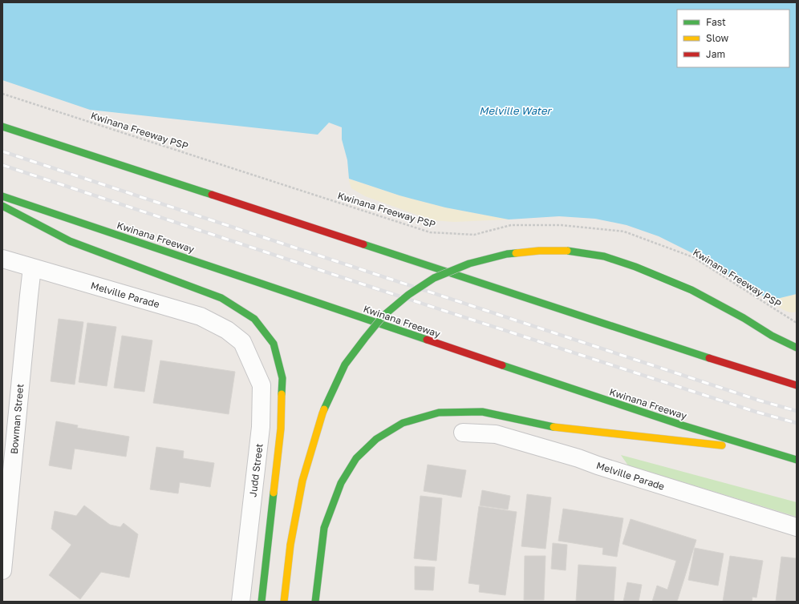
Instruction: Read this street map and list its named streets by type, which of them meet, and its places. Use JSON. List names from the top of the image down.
{
  "streets": {
    "highway": ["Kwinana Freeway"],
    "street": ["Melville Parade", "Bowman Street", "Judd Street"],
    "path": ["Kwinana Freeway PSP"]
  },
  "crossings": [
    ["Melville Parade", "Bowman Street"],
    ["Melville Parade", "Judd Street"]
  ],
  "water": ["Melville Water"],
  "legend": ["Fast", "Slow", "Jam"]
}
